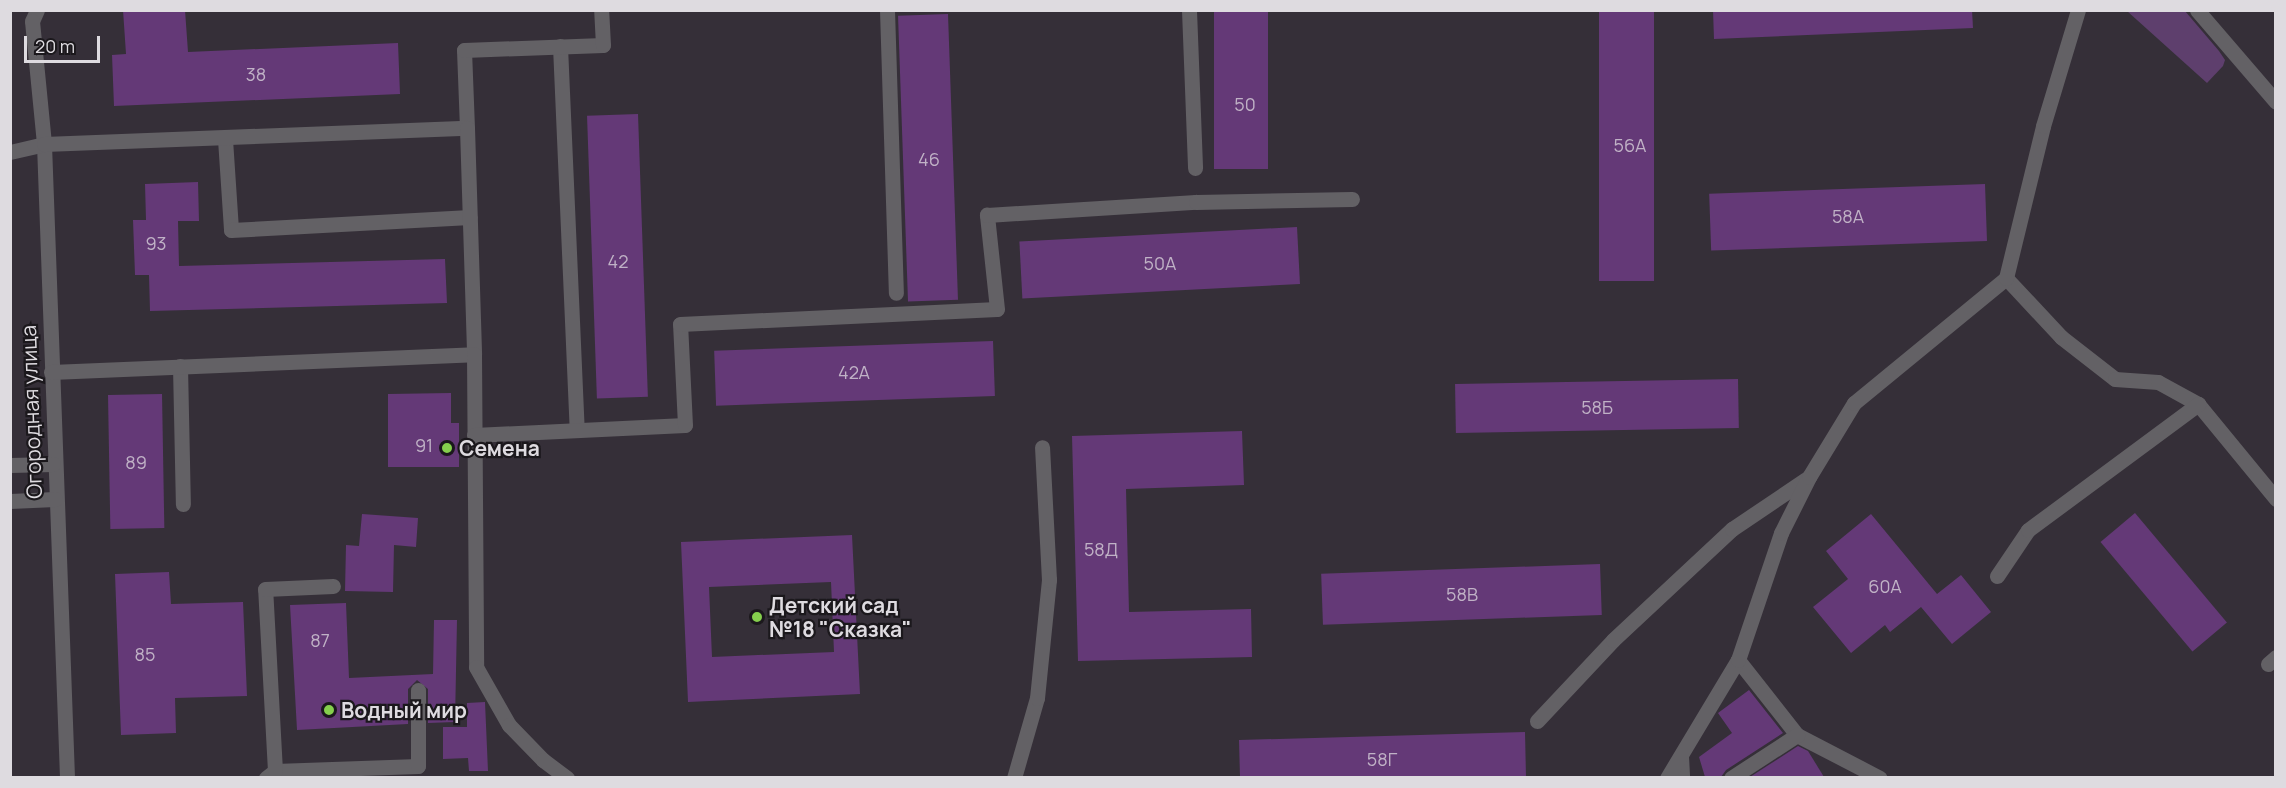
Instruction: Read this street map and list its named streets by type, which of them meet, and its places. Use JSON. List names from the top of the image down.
{
  "streets": {
    "street": ["Огородная улица"]
  },
  "places": ["Семена", "Детский сад №18 \"Сказка\"", "Водный мир"],
  "house_numbers": [
    "38",
    "50",
    "56А",
    "46",
    "58А",
    "93",
    "42",
    "50А",
    "42А",
    "58Б",
    "91",
    "89",
    "58Д",
    "60А",
    "58В",
    "87",
    "85",
    "58Г"
  ],
  "scale_bar": "20 m"
}
